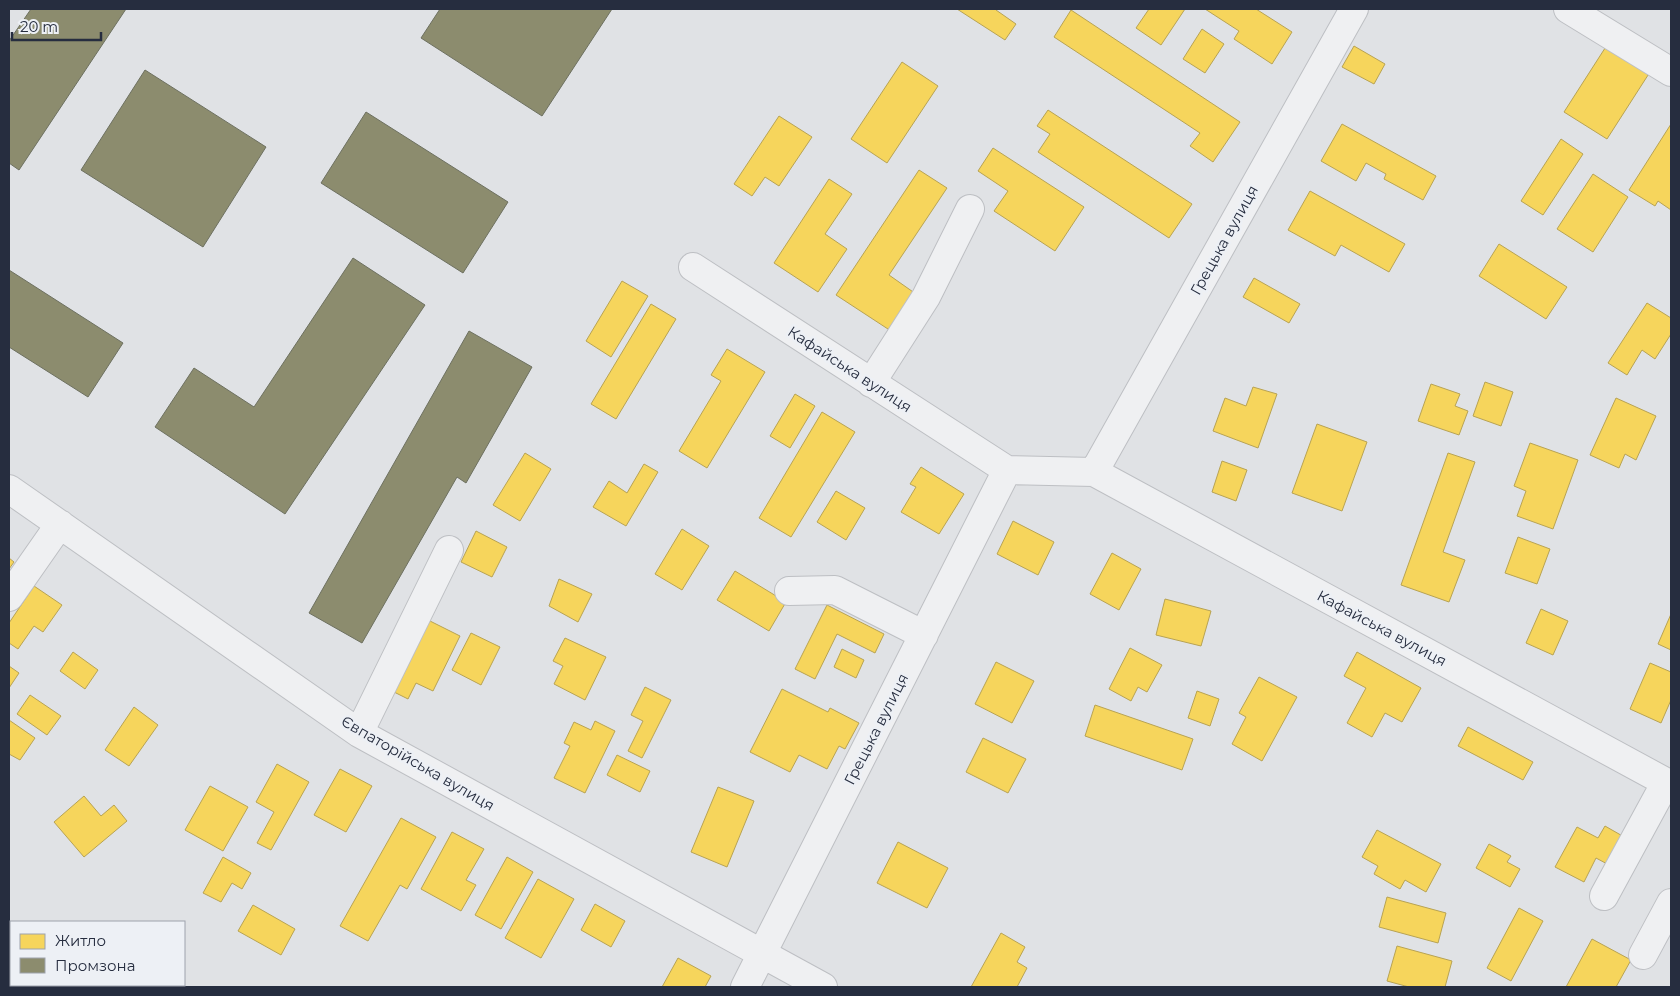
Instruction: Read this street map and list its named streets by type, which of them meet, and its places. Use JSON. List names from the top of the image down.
{
  "streets": {
    "street": ["Грецька вулиця", "Кафайська вулиця", "Євпаторійська вулиця"]
  },
  "crossings": [
    ["Грецька вулиця", "Кафайська вулиця"],
    ["Грецька вулиця", "Євпаторійська вулиця"]
  ],
  "legend": ["Житло", "Промзона"],
  "scale_bar": "20 m"
}
